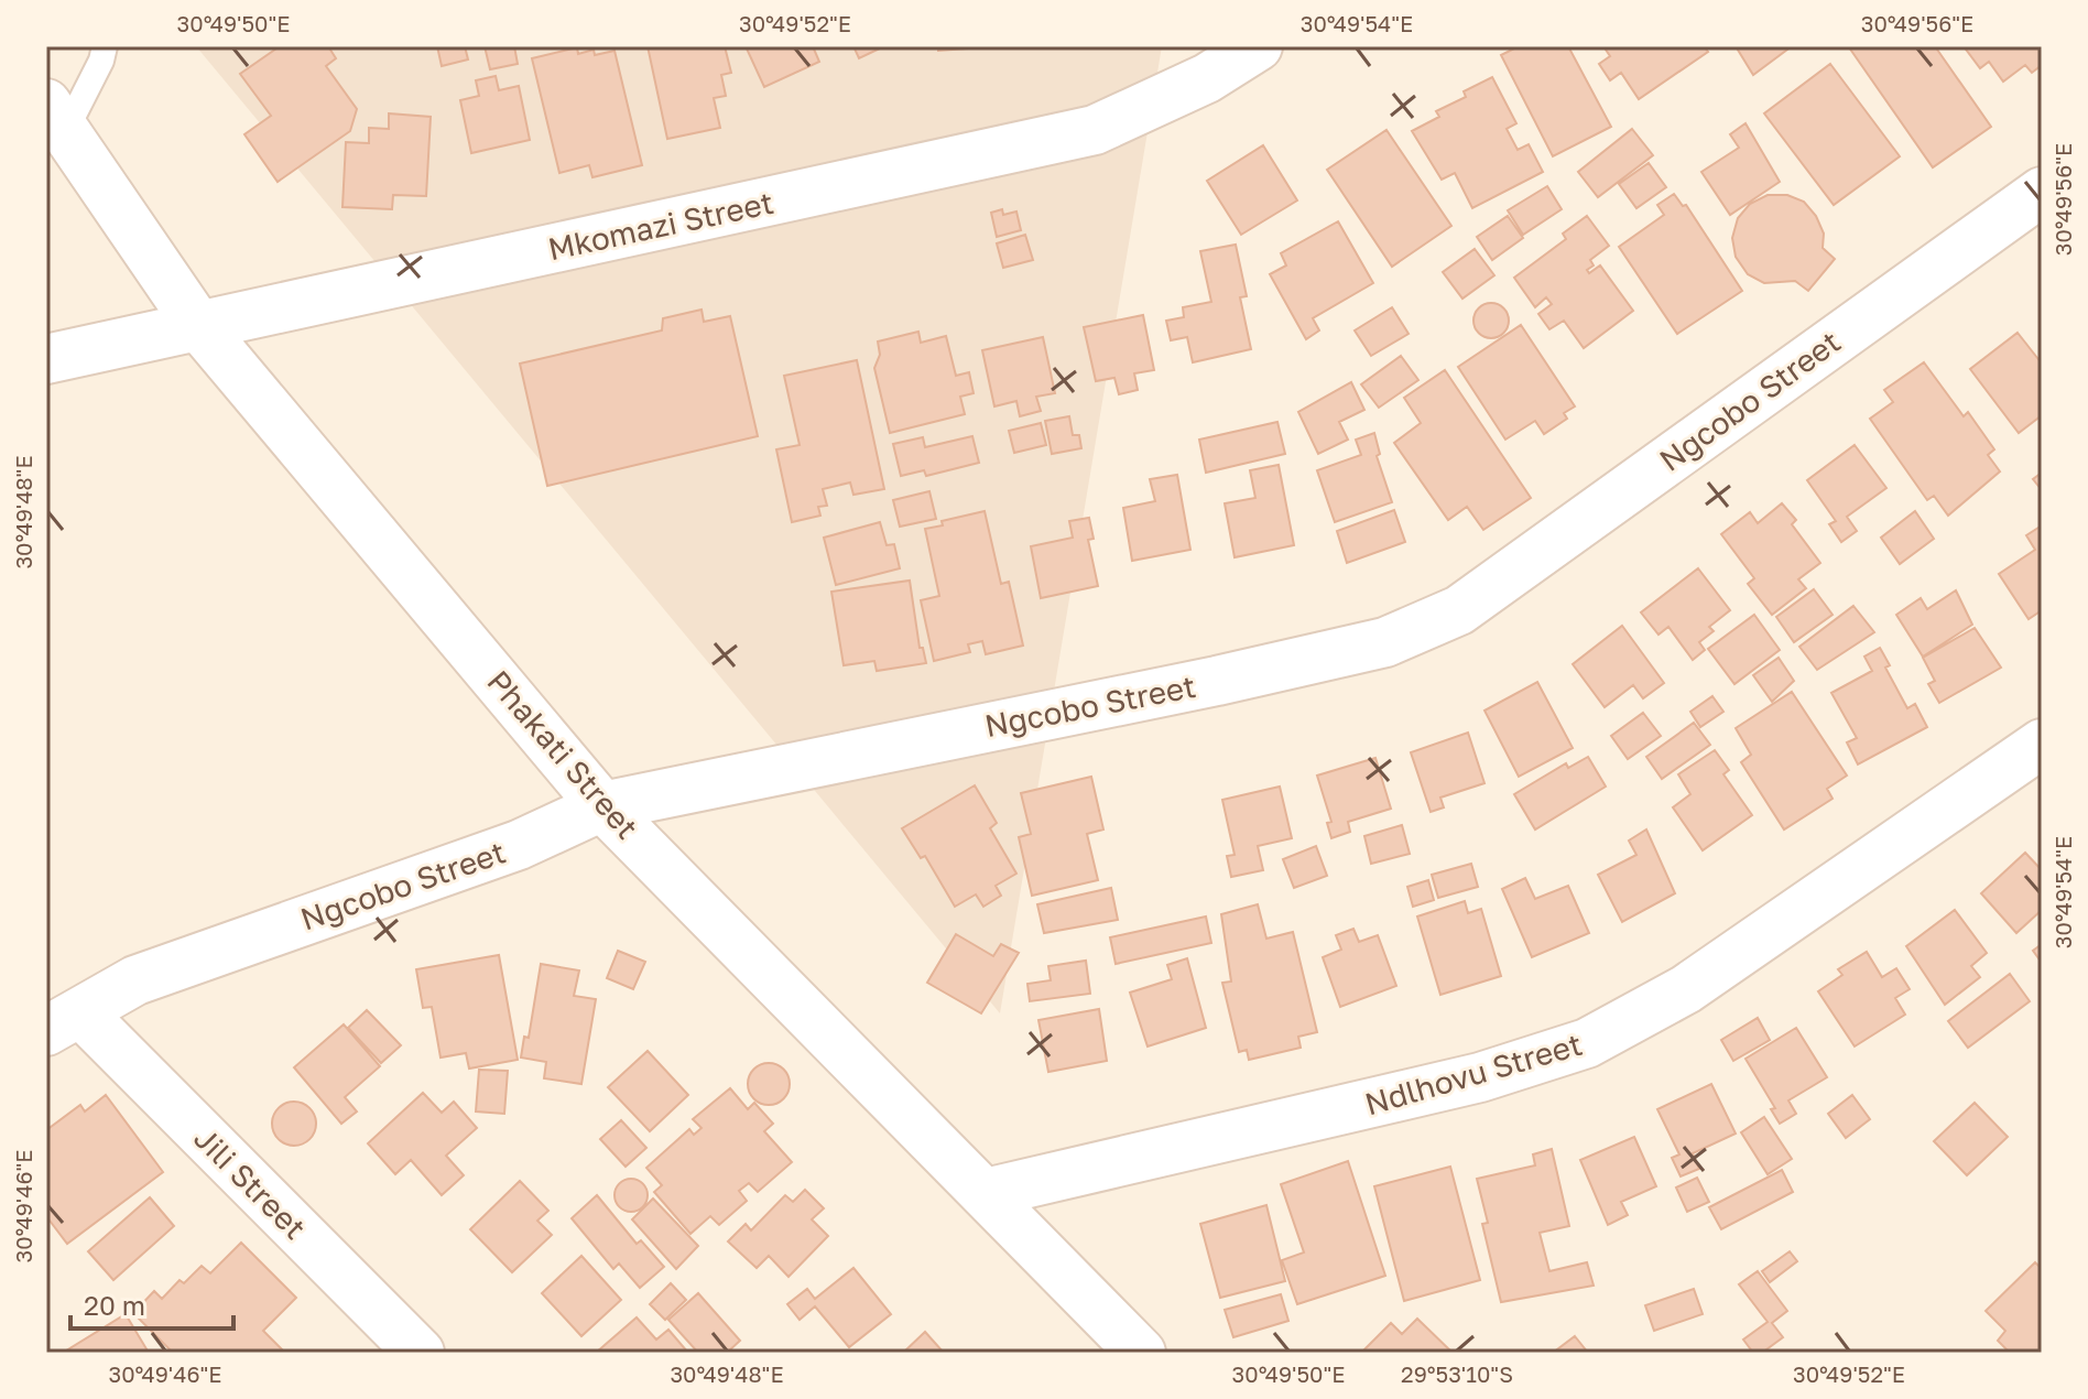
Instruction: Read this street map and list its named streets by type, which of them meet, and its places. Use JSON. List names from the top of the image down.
{
  "streets": {
    "street": [
      "Mkomazi Street",
      "Ngcobo Street",
      "Phakati Street",
      "Ndlhovu Street",
      "Jili Street"
    ]
  },
  "crossings": [
    ["Mkomazi Street", "Phakati Street"],
    ["Ngcobo Street", "Phakati Street"],
    ["Ngcobo Street", "Jili Street"],
    ["Phakati Street", "Ndlhovu Street"]
  ],
  "scale_bar": "20 m",
  "coordinates": [
    "30°49'50\"E",
    "30°49'52\"E",
    "30°49'54\"E",
    "30°49'56\"E",
    "30°49'48\"E",
    "30°49'46\"E",
    "29°53'10\"S"
  ]
}
